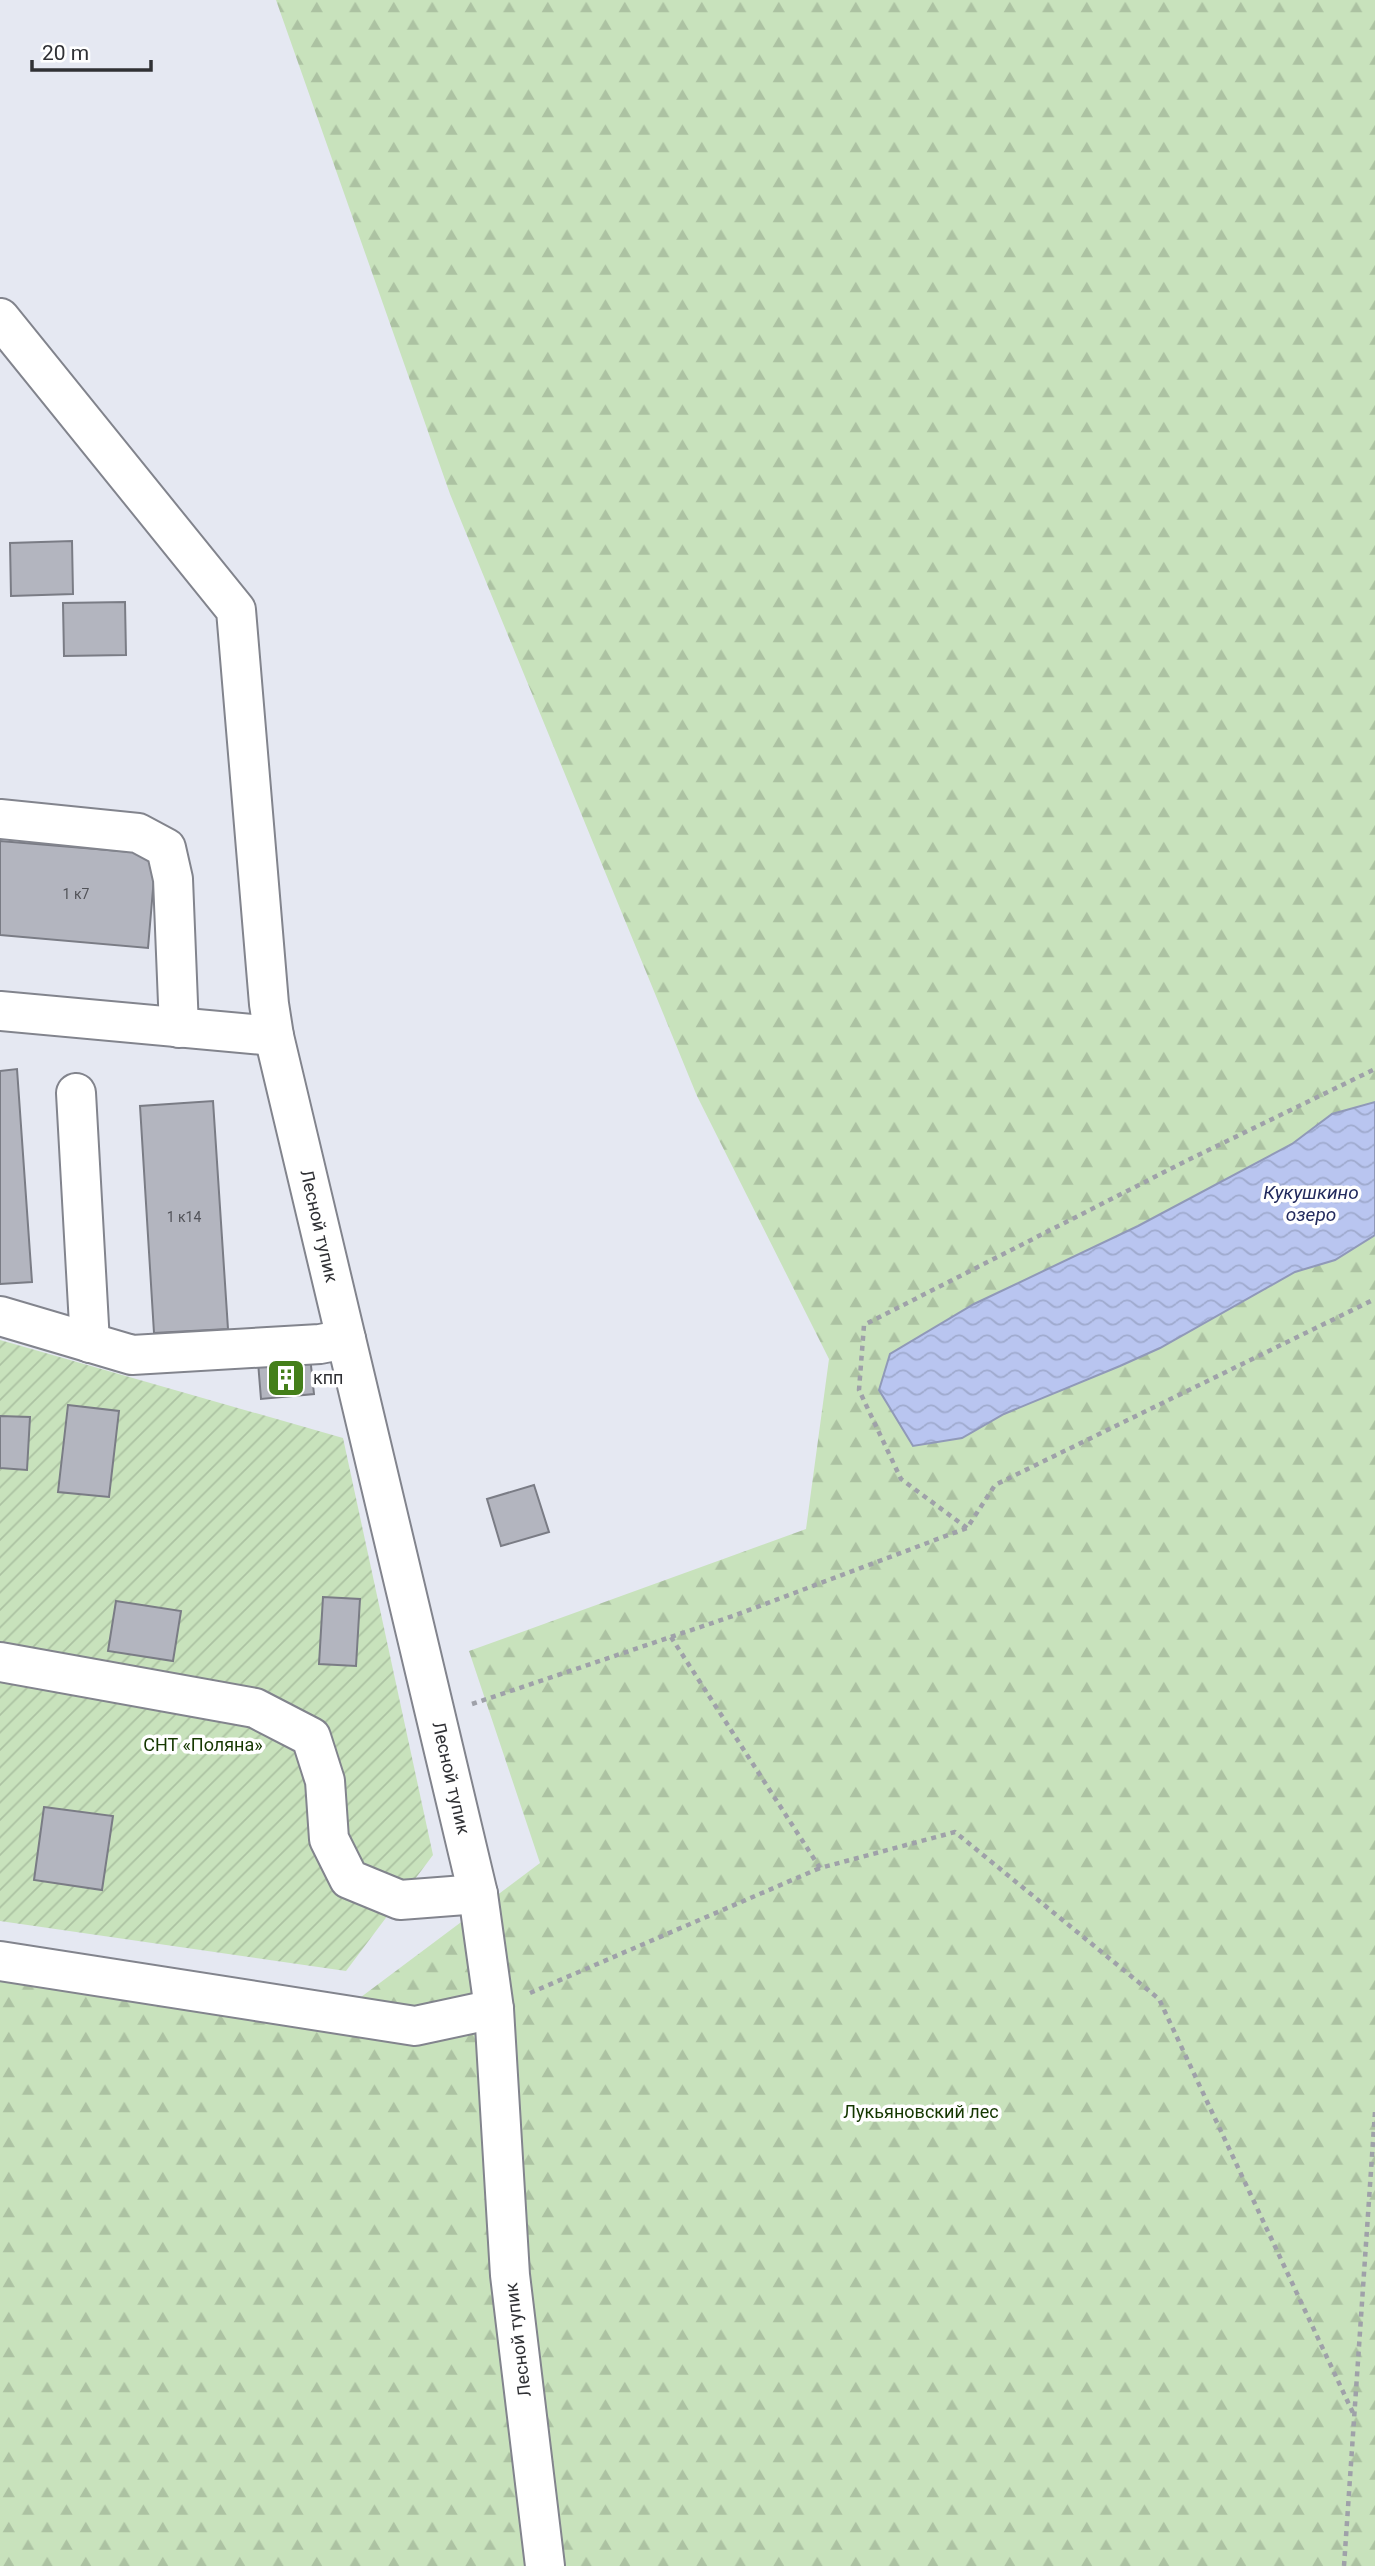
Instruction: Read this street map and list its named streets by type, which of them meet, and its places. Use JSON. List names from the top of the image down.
{
  "streets": {
    "street": ["Лесной тупик"]
  },
  "water": ["Кукушкино озеро"],
  "parks": ["СНТ «Поляна»", "Лукьяновский лес"],
  "places": {
    "building": ["кпп"]
  },
  "house_numbers": ["1 к7", "1 к14"],
  "scale_bar": "20 m"
}
